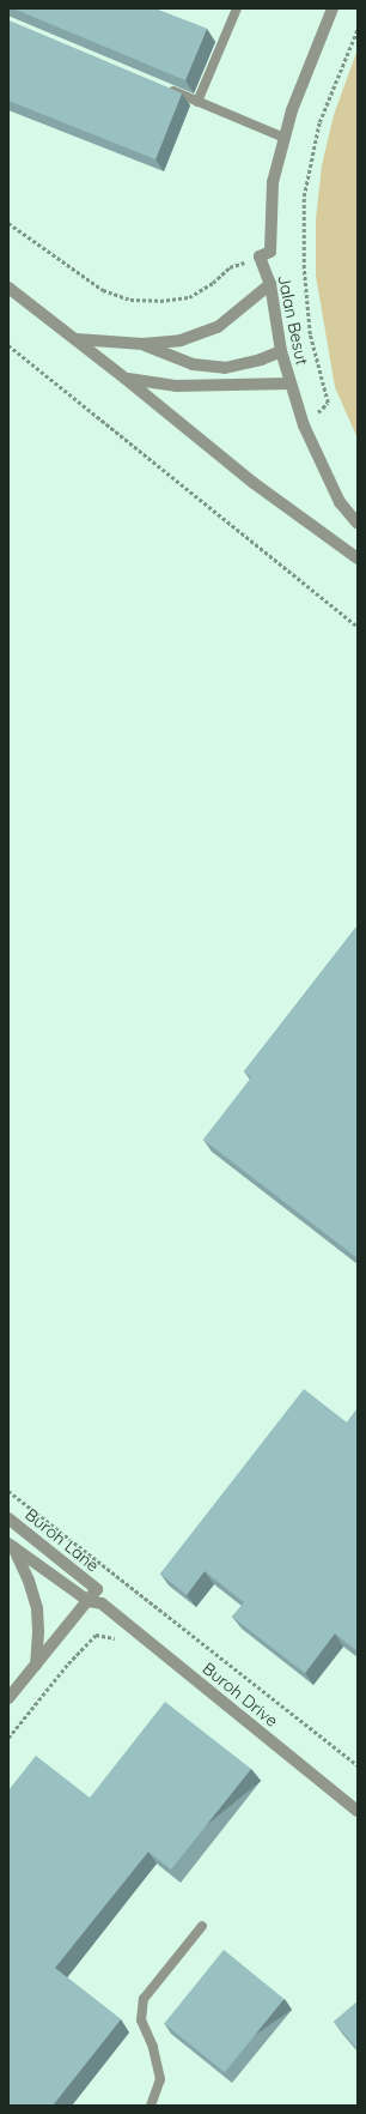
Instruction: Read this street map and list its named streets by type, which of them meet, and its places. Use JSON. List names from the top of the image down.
{
  "streets": {
    "street": ["Jalan Besut", "Buroh Lane", "Buroh Drive"]
  },
  "crossings": [
    ["Buroh Lane", "Buroh Drive"]
  ]
}
